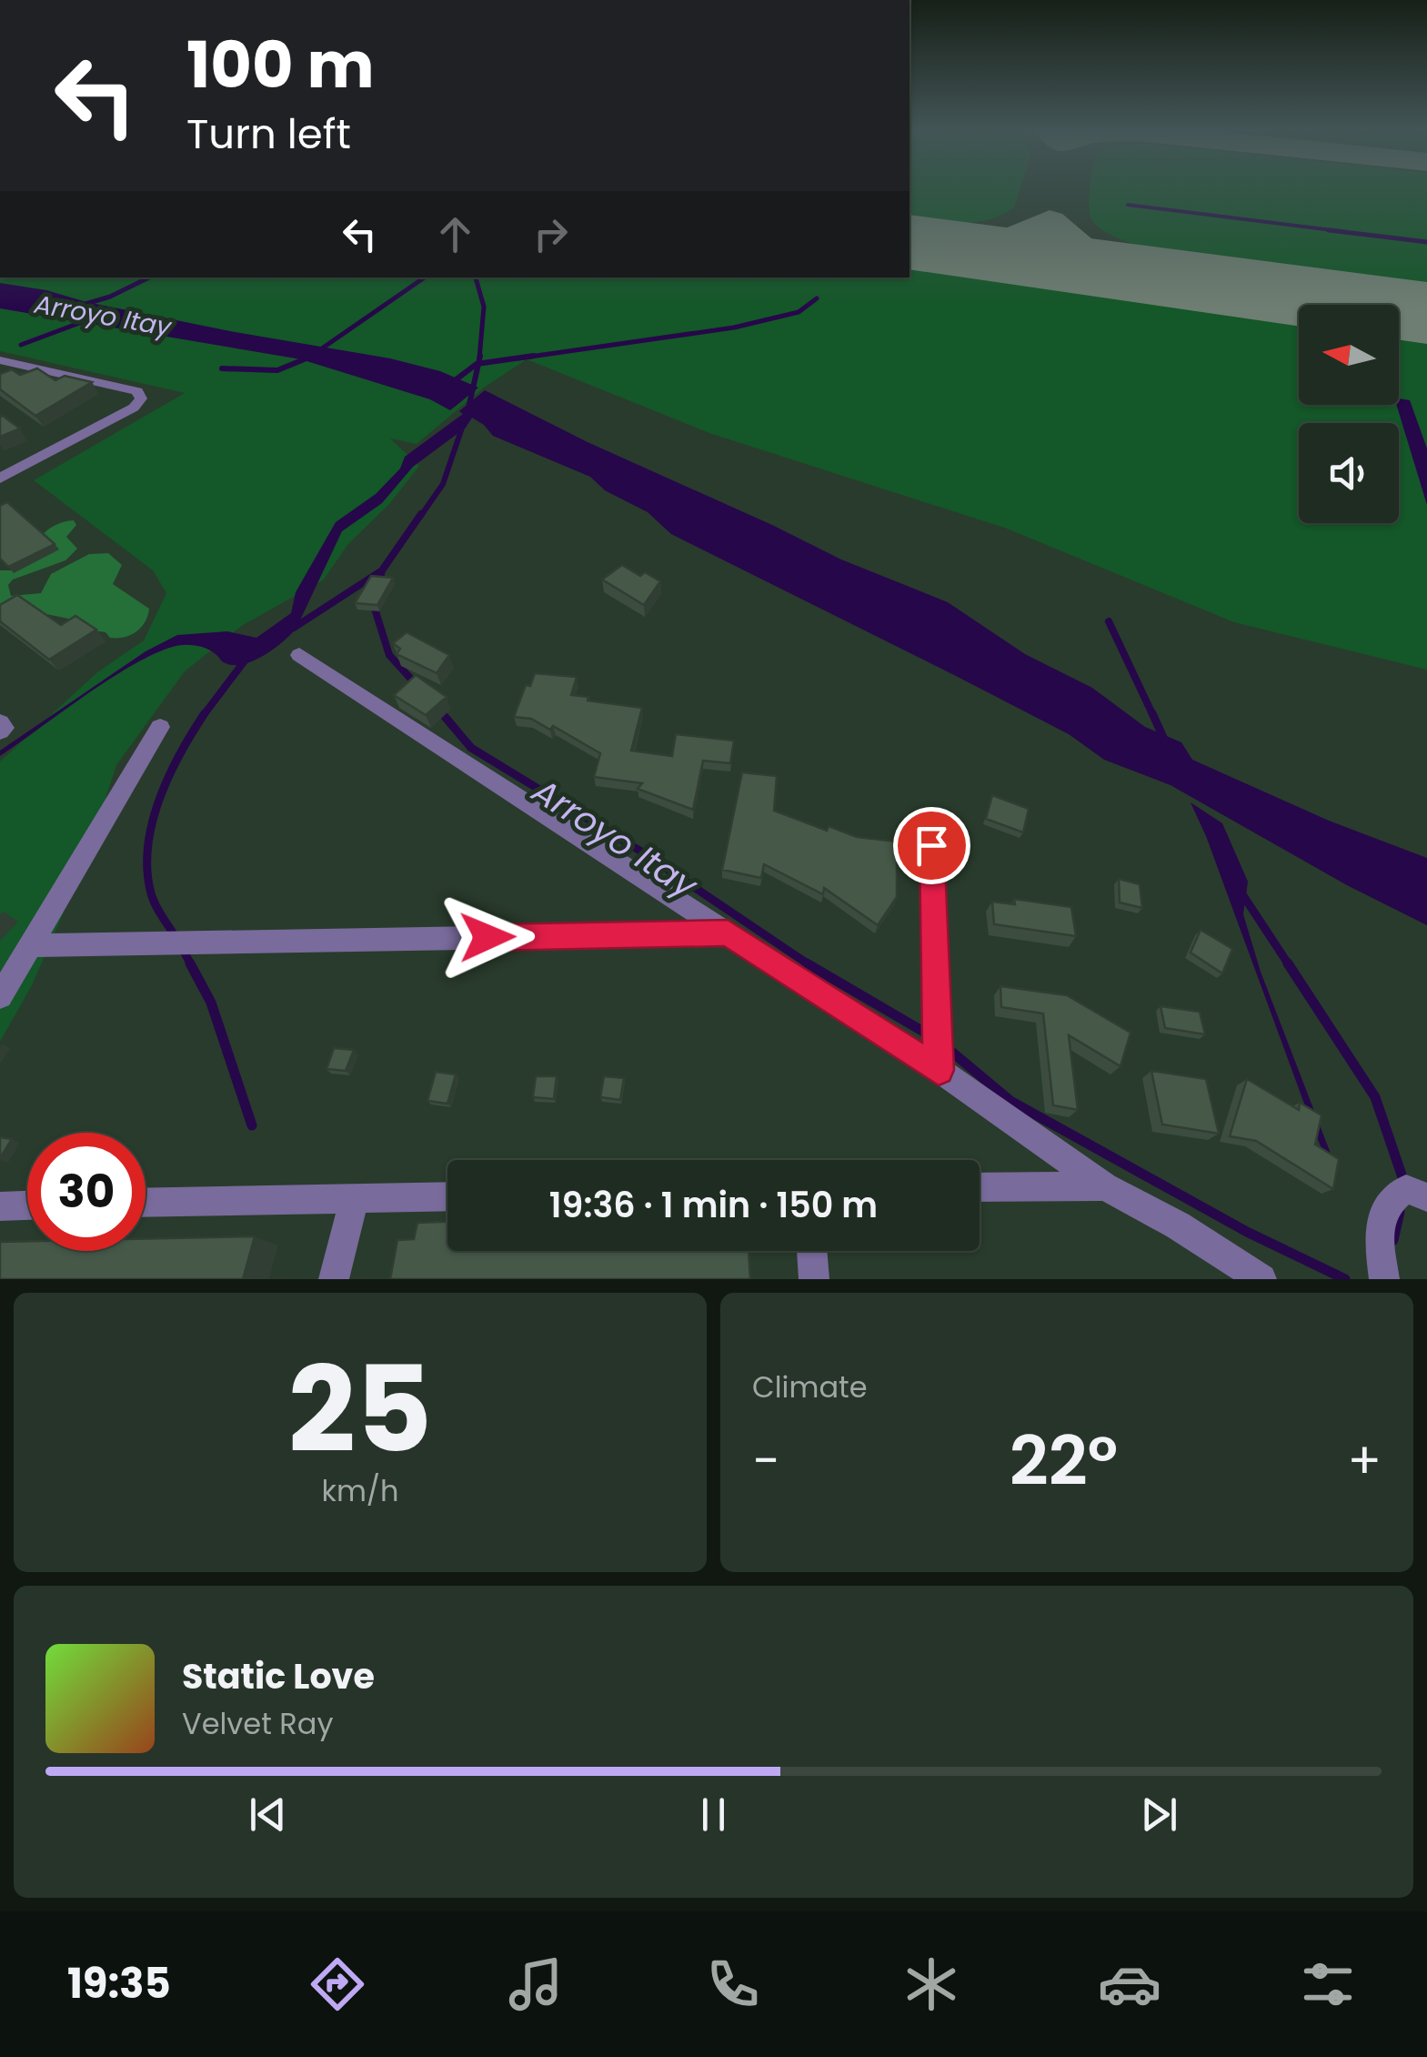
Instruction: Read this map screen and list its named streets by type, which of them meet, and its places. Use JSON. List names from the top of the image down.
{
  "water": ["Arroyo Itay"],
  "north": "left",
  "page": {
    "turn": ["100 m", "Turn left"],
    "limit": "30",
    "trip": "19:36 · 1 min · 150 m",
    "tile": [
      ["25", "km/h"],
      "Climate"
    ],
    "heat": ["−", "22°", "+"],
    "song": ["Static Love", "Velvet Ray"],
    "tabs": "19:35"
  }
}
